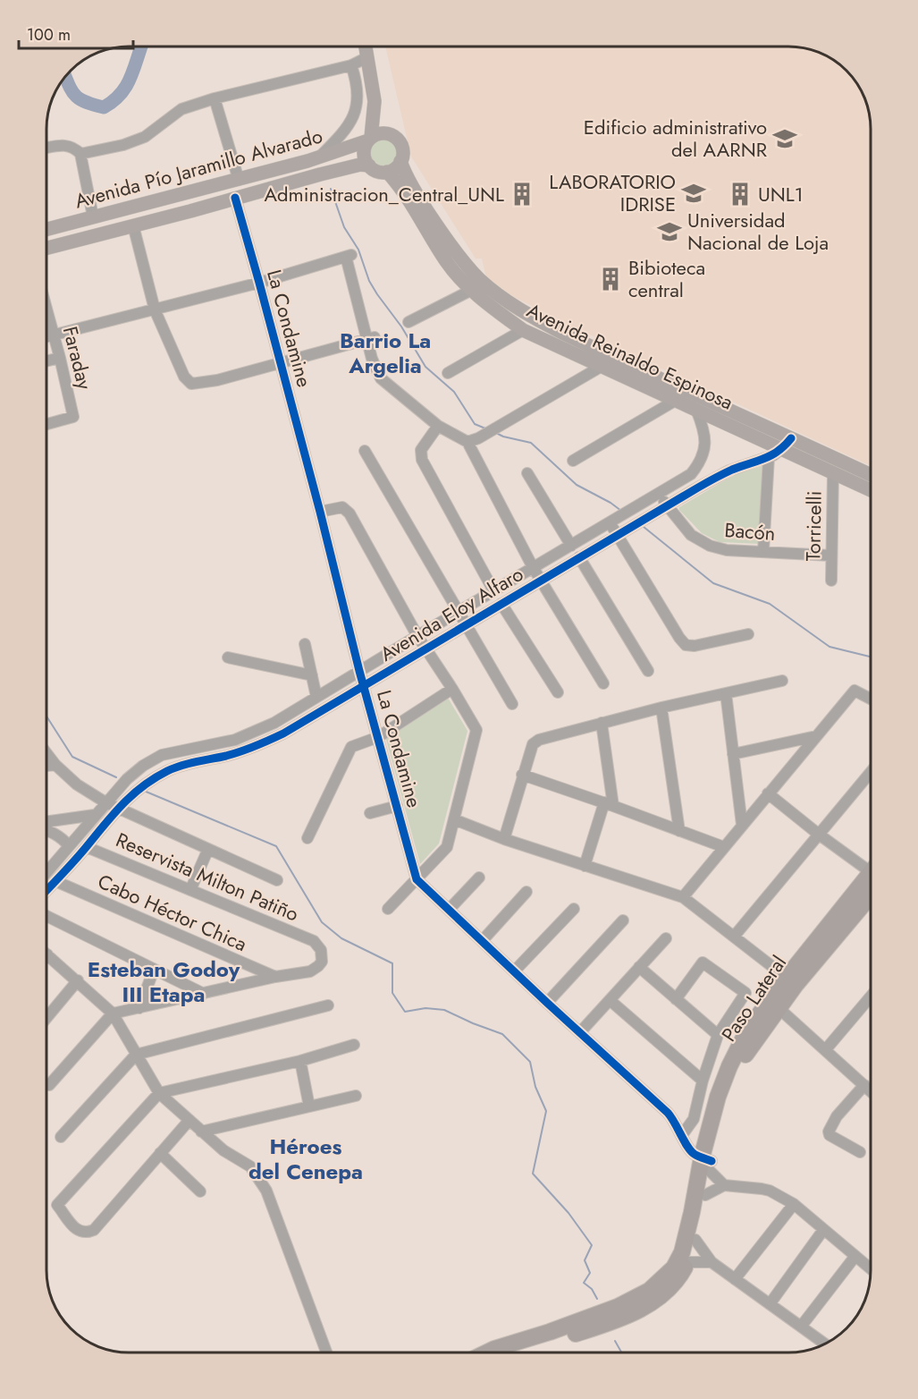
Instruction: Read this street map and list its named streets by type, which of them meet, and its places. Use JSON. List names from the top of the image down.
{
  "streets": {
    "highway": ["Paso Lateral"],
    "main road": ["Avenida Pío Jaramillo Alvarado", "Avenida Reinaldo Espinosa"],
    "street": [
      "La Condamine",
      "Faraday",
      "Torricelli",
      "Bacón",
      "Avenida Eloy Alfaro",
      "Reservista Milton Patiño",
      "Cabo Héctor Chica"
    ]
  },
  "crossings": [
    ["Avenida Pío Jaramillo Alvarado", "La Condamine"],
    ["Avenida Pío Jaramillo Alvarado", "Avenida Reinaldo Espinosa"],
    ["La Condamine", "Avenida Eloy Alfaro"],
    ["Avenida Reinaldo Espinosa", "Torricelli"],
    ["Avenida Reinaldo Espinosa", "Avenida Eloy Alfaro"],
    ["Torricelli", "Bacón"],
    ["Bacón", "Avenida Eloy Alfaro"],
    ["Avenida Eloy Alfaro", "Reservista Milton Patiño"],
    ["Avenida Eloy Alfaro", "Cabo Héctor Chica"],
    ["Reservista Milton Patiño", "Cabo Héctor Chica"]
  ],
  "districts": ["Barrio La Argelia", "Esteban Godoy III Etapa", "Héroes del Cenepa"],
  "places": {
    "school or university": ["Edificio administrativo del AARNR", "LABORATORIO IDRISE", "Universidad Nacional de Loja"],
    "building": ["Administracion_Central_UNL", "UNL1", "Bibioteca central"]
  },
  "scale_bar": "100 m"
}
